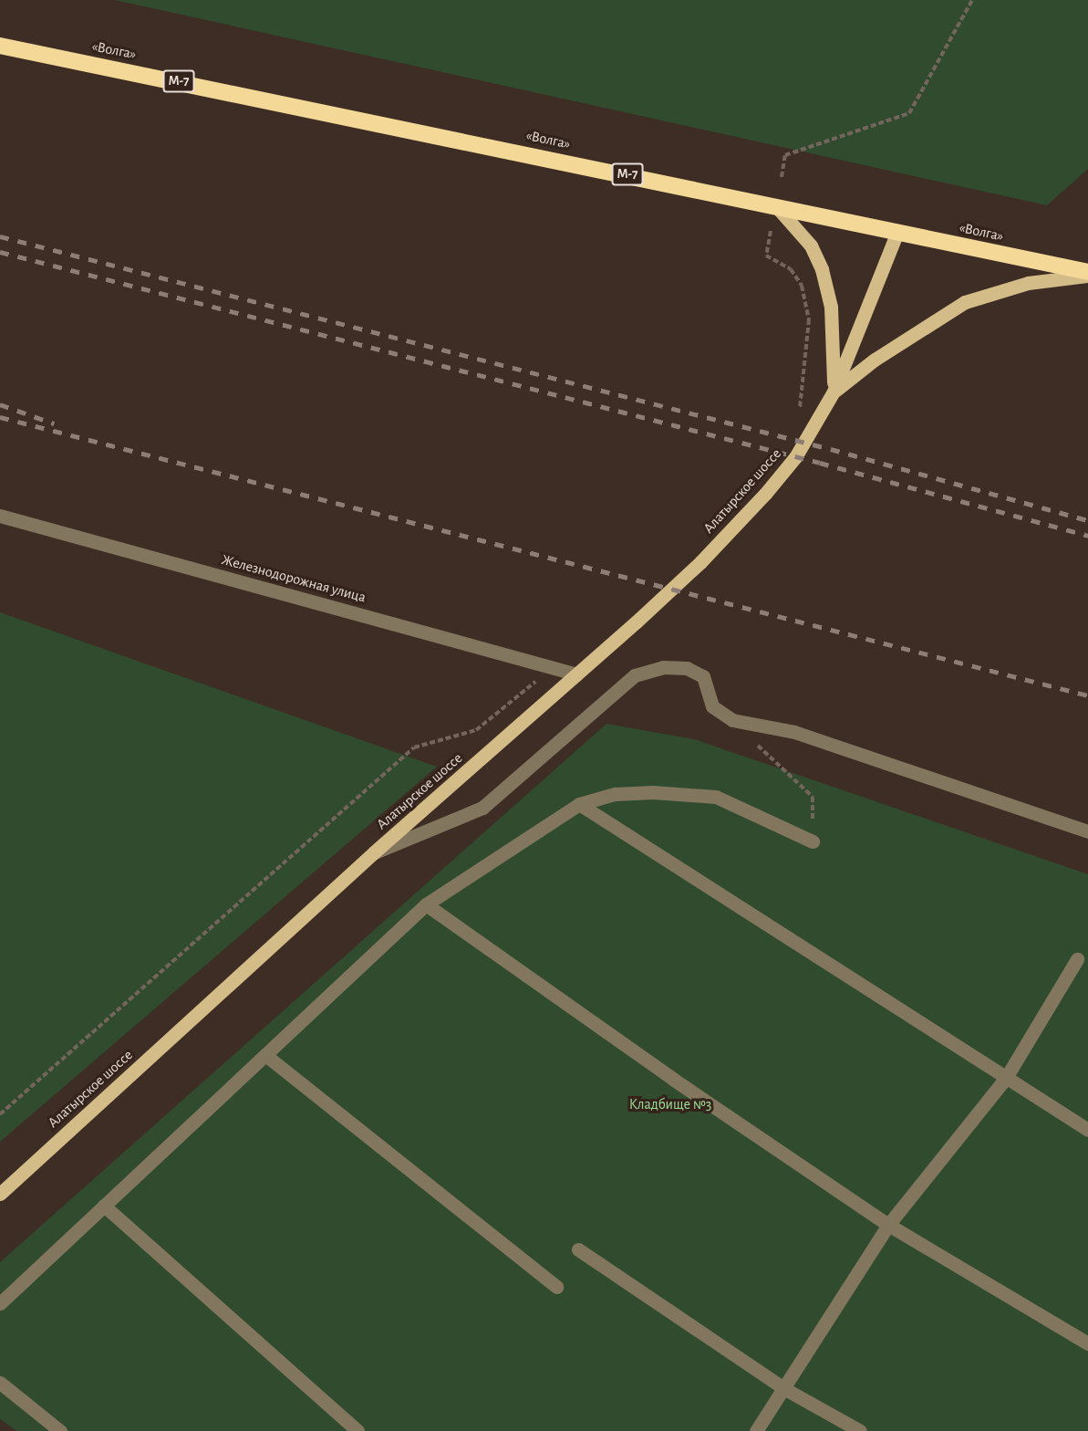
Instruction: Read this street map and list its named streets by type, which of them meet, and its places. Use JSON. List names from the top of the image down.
{
  "streets": {
    "highway": ["«Волга»", "М-7"],
    "main road": ["Алатырское шоссе"],
    "lane": ["Железнодорожная улица"]
  },
  "crossings": [
    ["Алатырское шоссе", "Железнодорожная улица"]
  ],
  "parks": ["Кладбище №3"]
}
